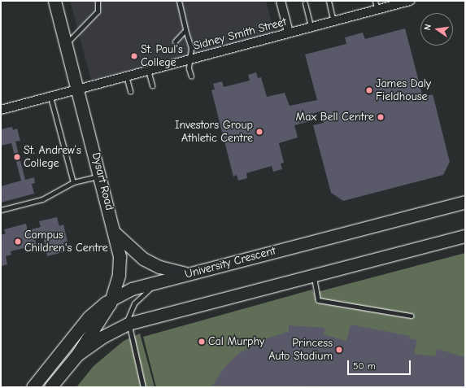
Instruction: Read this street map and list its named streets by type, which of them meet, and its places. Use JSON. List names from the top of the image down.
{
  "streets": {
    "main road": ["Dysart Road", "University Crescent"],
    "street": ["Sidney Smith Street"]
  },
  "crossings": [
    ["Sidney Smith Street", "Dysart Road"],
    ["Dysart Road", "University Crescent"]
  ],
  "places": [
    "St. Paul's College",
    "James Daly Fieldhouse",
    "Max Bell Centre",
    "Investors Group Athletic Centre",
    "St. Andrew’s College",
    "Campus Children's Centre",
    "Cal Murphy",
    "Princess Auto Stadium"
  ],
  "scale_bar": "50 m",
  "north": "left"
}
